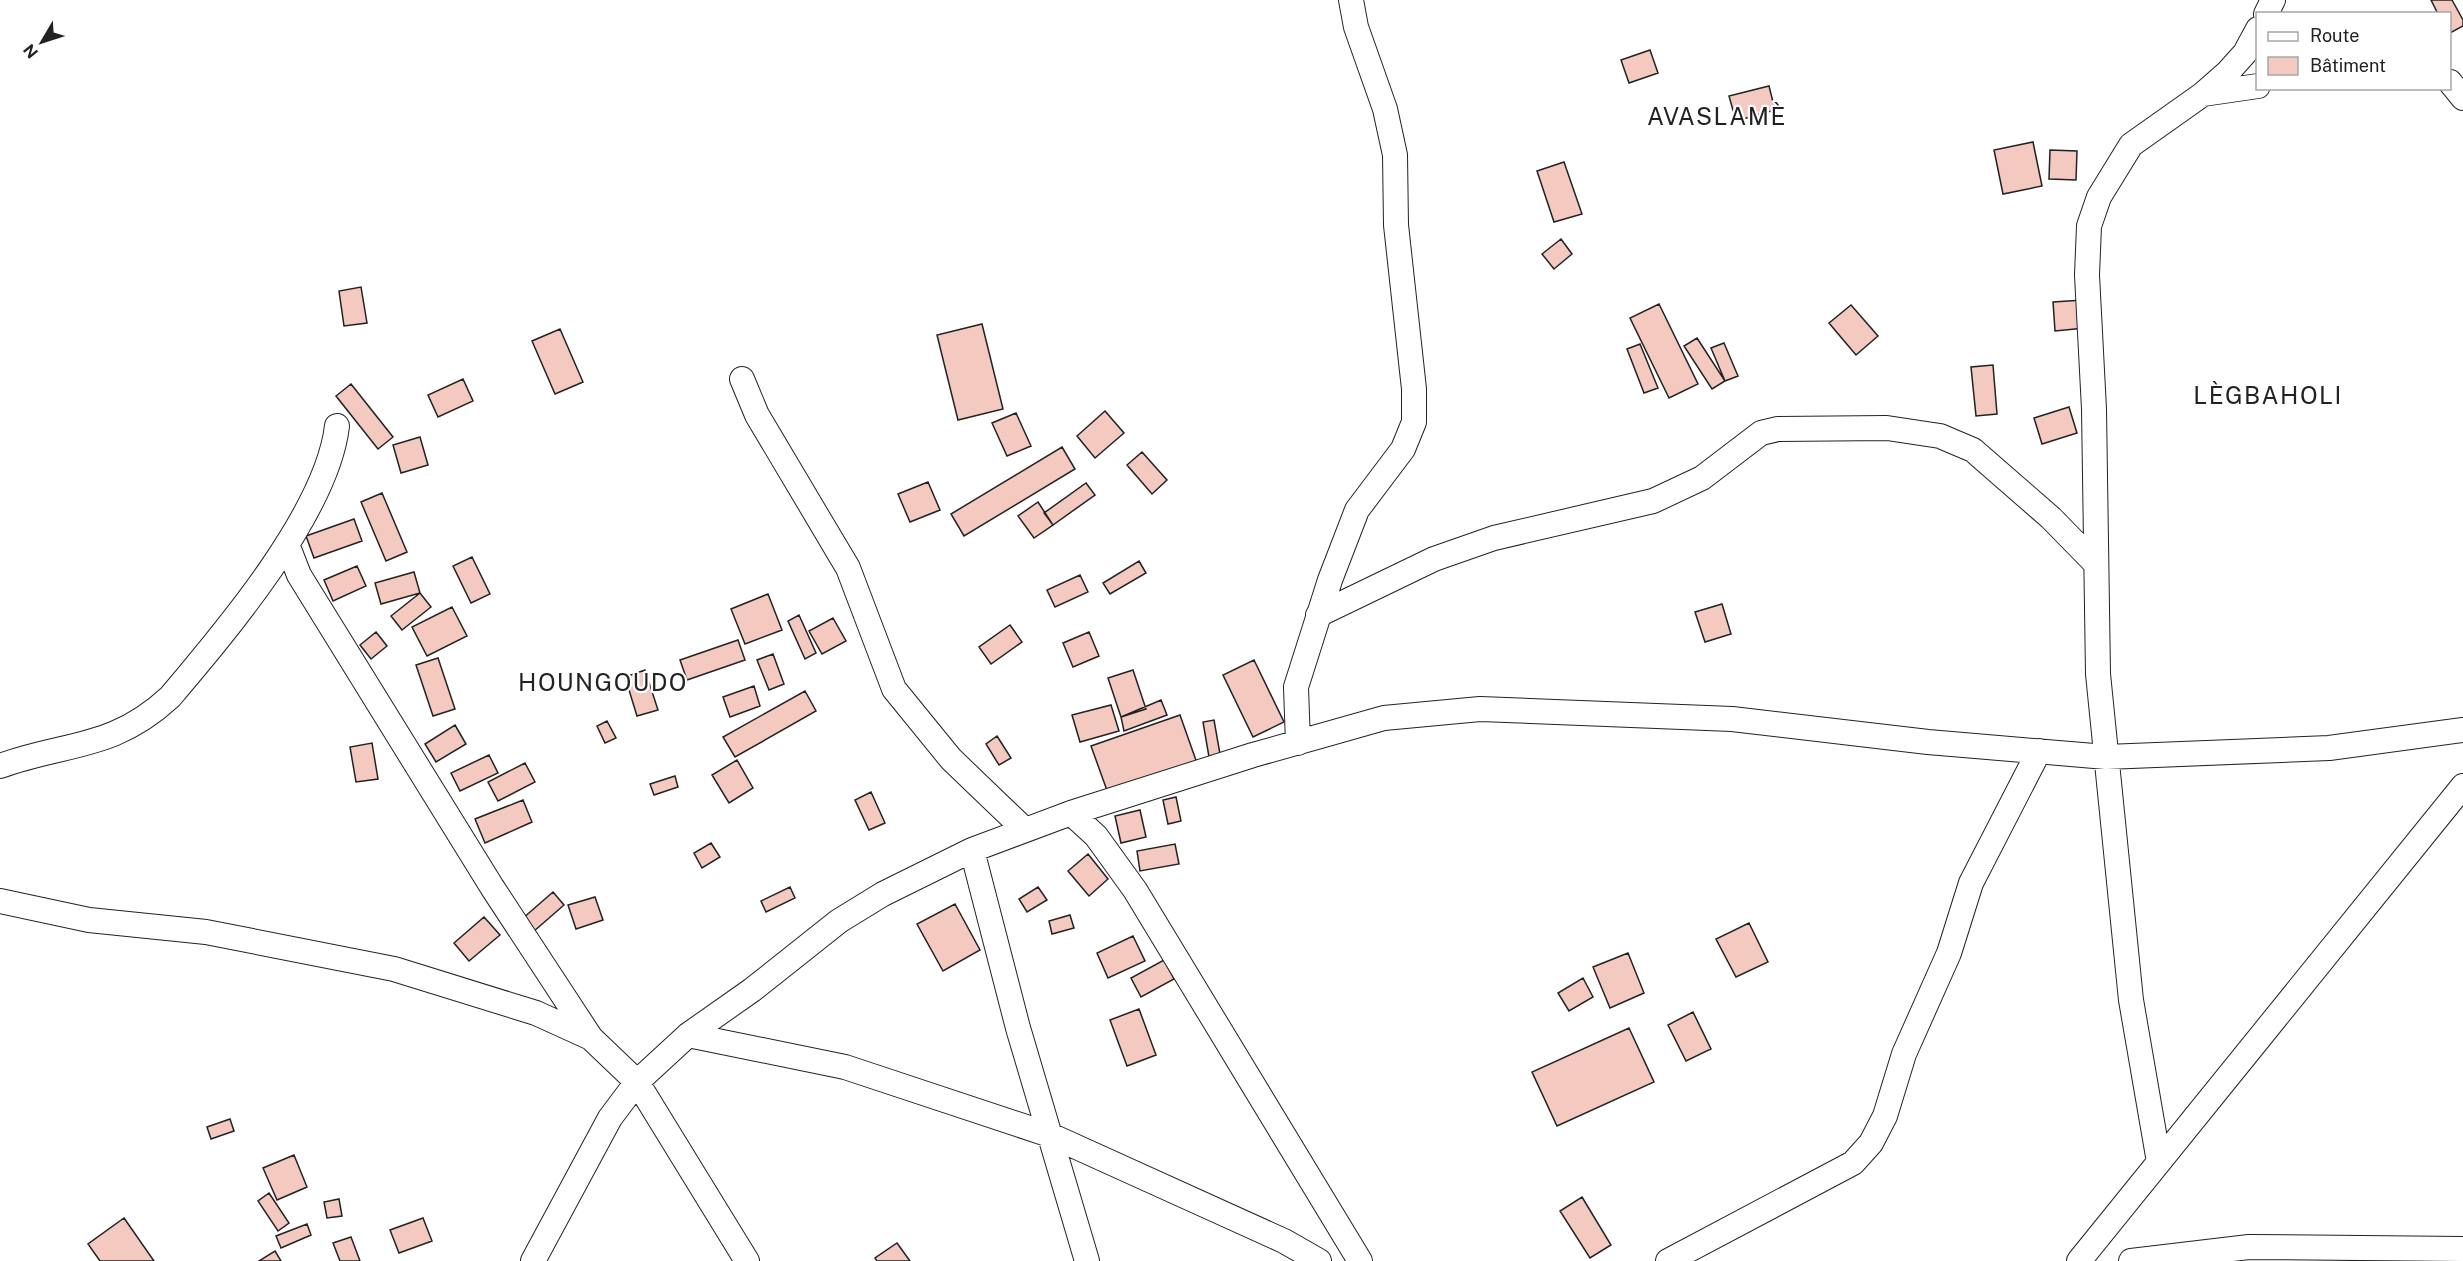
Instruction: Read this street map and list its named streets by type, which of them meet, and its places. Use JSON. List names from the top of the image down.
{
  "districts": ["AVASLAMÈ", "LÈGBAHOLI", "HOUNGOUDO"],
  "legend": ["Route", "Bâtiment"],
  "north": "bottom left"
}
